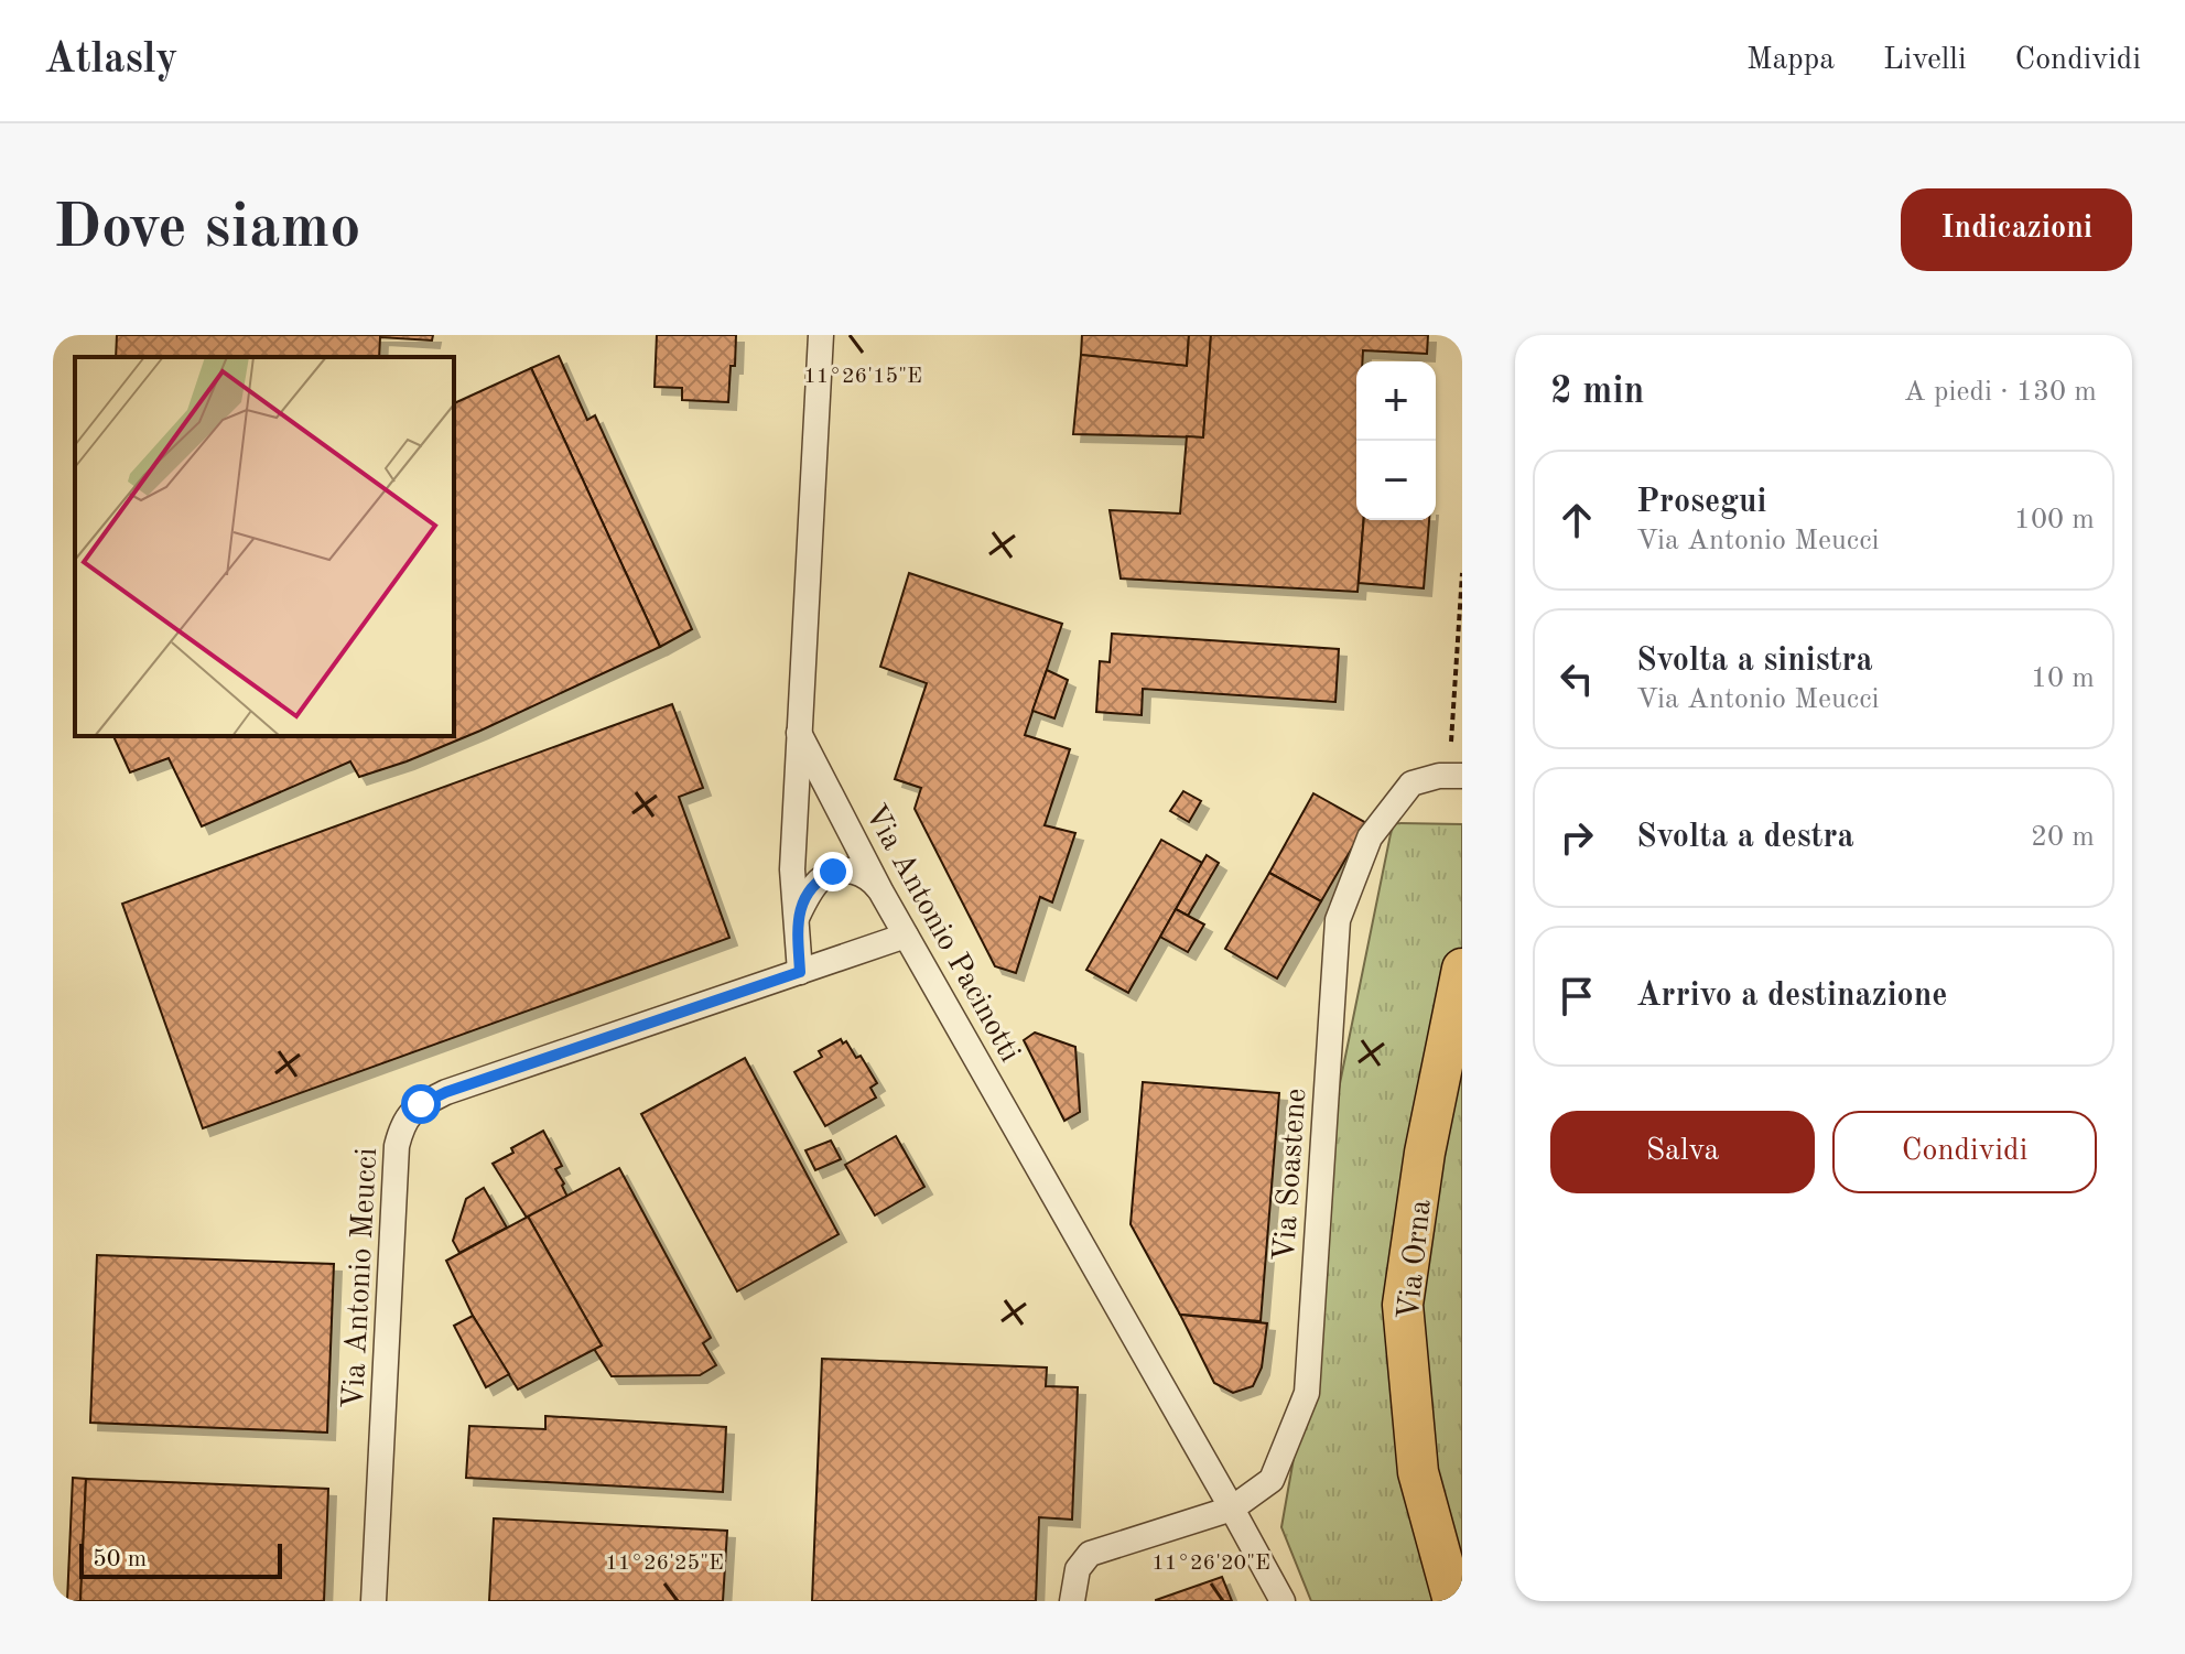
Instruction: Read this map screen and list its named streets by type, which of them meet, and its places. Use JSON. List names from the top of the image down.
{
  "streets": {
    "main road": ["Via Orna"],
    "street": ["Via Antonio Pacinotti", "Via Soastene", "Via Antonio Meucci"]
  },
  "crossings": [
    ["Via Antonio Pacinotti", "Via Soastene"],
    ["Via Antonio Pacinotti", "Via Antonio Meucci"]
  ],
  "scale_bar": "50 m",
  "page": {
    "header": "Atlasly",
    "nav": ["Mappa", "Livelli", "Condividi"],
    "buttons": [
      "Indicazioni",
      ["Salva", "Condividi"]
    ],
    "title": "Dove siamo",
    "heading": ["2 min", "A piedi · 130 m"],
    "map_buttons": ["+", "−"],
    "list": [
      ["Prosegui", "Via Antonio Meucci", "100 m"],
      ["Svolta a sinistra", "Via Antonio Meucci", "10 m"],
      ["Svolta a destra", "20 m"],
      "Arrivo a destinazione"
    ],
    "scale": "50 m"
  },
  "coordinates": ["11°26'15\"E", "11°26'25\"E", "11°26'20\"E"]
}
